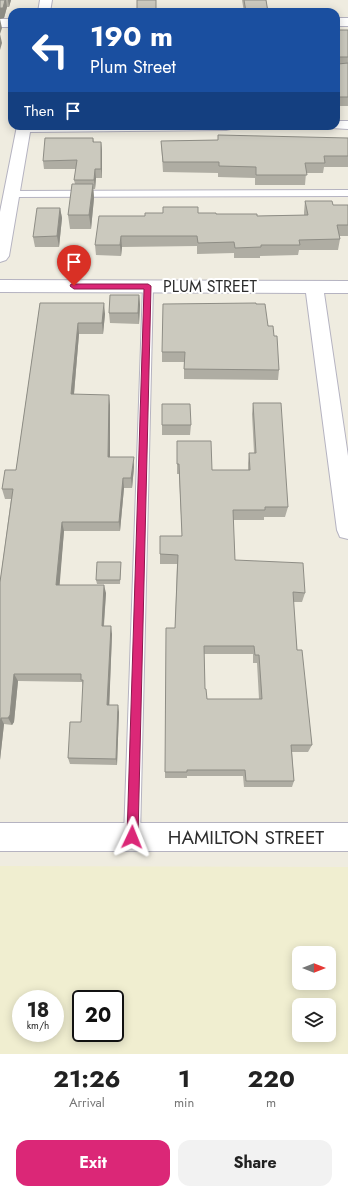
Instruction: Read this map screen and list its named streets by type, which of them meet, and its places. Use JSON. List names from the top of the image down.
{
  "streets": {
    "street": ["PLUM STREET", "HAMILTON STREET"]
  },
  "north": "right",
  "page": {
    "turn": ["190 m", "Plum Street"],
    "then": "Then",
    "speed": "18 km/h",
    "limit": "20",
    "eta": [
      "21:26",
      "Arrival",
      "1",
      "min",
      "220",
      "m"
    ],
    "buttons": ["Exit", "Share"]
  }
}
